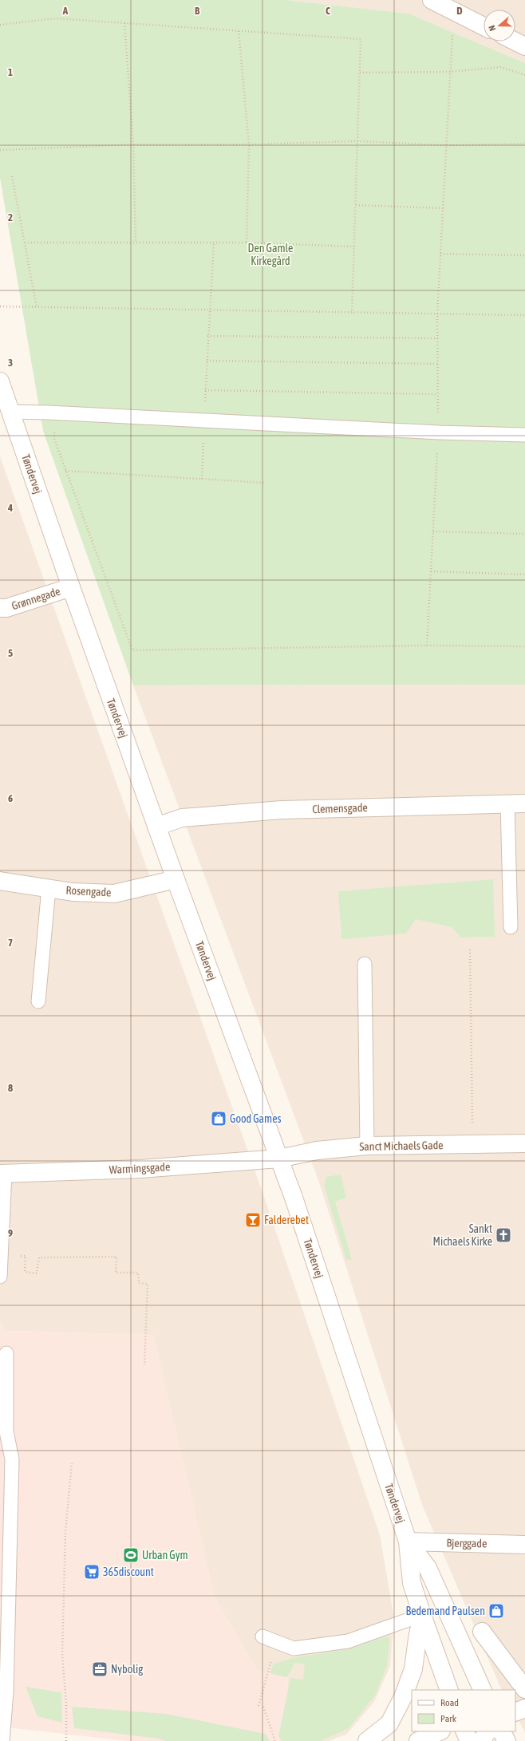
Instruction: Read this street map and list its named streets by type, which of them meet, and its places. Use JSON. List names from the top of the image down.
{
  "streets": {
    "main road": [
      "Tøndervej",
      "Grønnegade",
      "Clemensgade",
      "Rosengade",
      "Sanct Michaels Gade",
      "Warmingsgade",
      "Bjerggade"
    ]
  },
  "crossings": [
    ["Tøndervej", "Grønnegade"],
    ["Tøndervej", "Clemensgade"],
    ["Tøndervej", "Rosengade"],
    ["Tøndervej", "Sanct Michaels Gade"],
    ["Tøndervej", "Warmingsgade"],
    ["Tøndervej", "Bjerggade"],
    ["Sanct Michaels Gade", "Warmingsgade"]
  ],
  "parks": ["Den Gamle Kirkegård"],
  "places": {
    "shop": ["Good Games", "Bedemand Paulsen"],
    "bar": ["Falderebet"],
    "church": ["Sankt Michaels Kirke"],
    "sports": ["Urban Gym"],
    "supermarket": ["365discount"],
    "office": ["Nybolig"]
  },
  "legend": ["Road", "Park"],
  "north": "left",
  "grid": {
    "columns": [
      "A",
      "B",
      "C",
      "D"
    ],
    "rows": [
      "1",
      "2",
      "3",
      "4",
      "5",
      "6",
      "7",
      "8",
      "9"
    ]
  }
}
